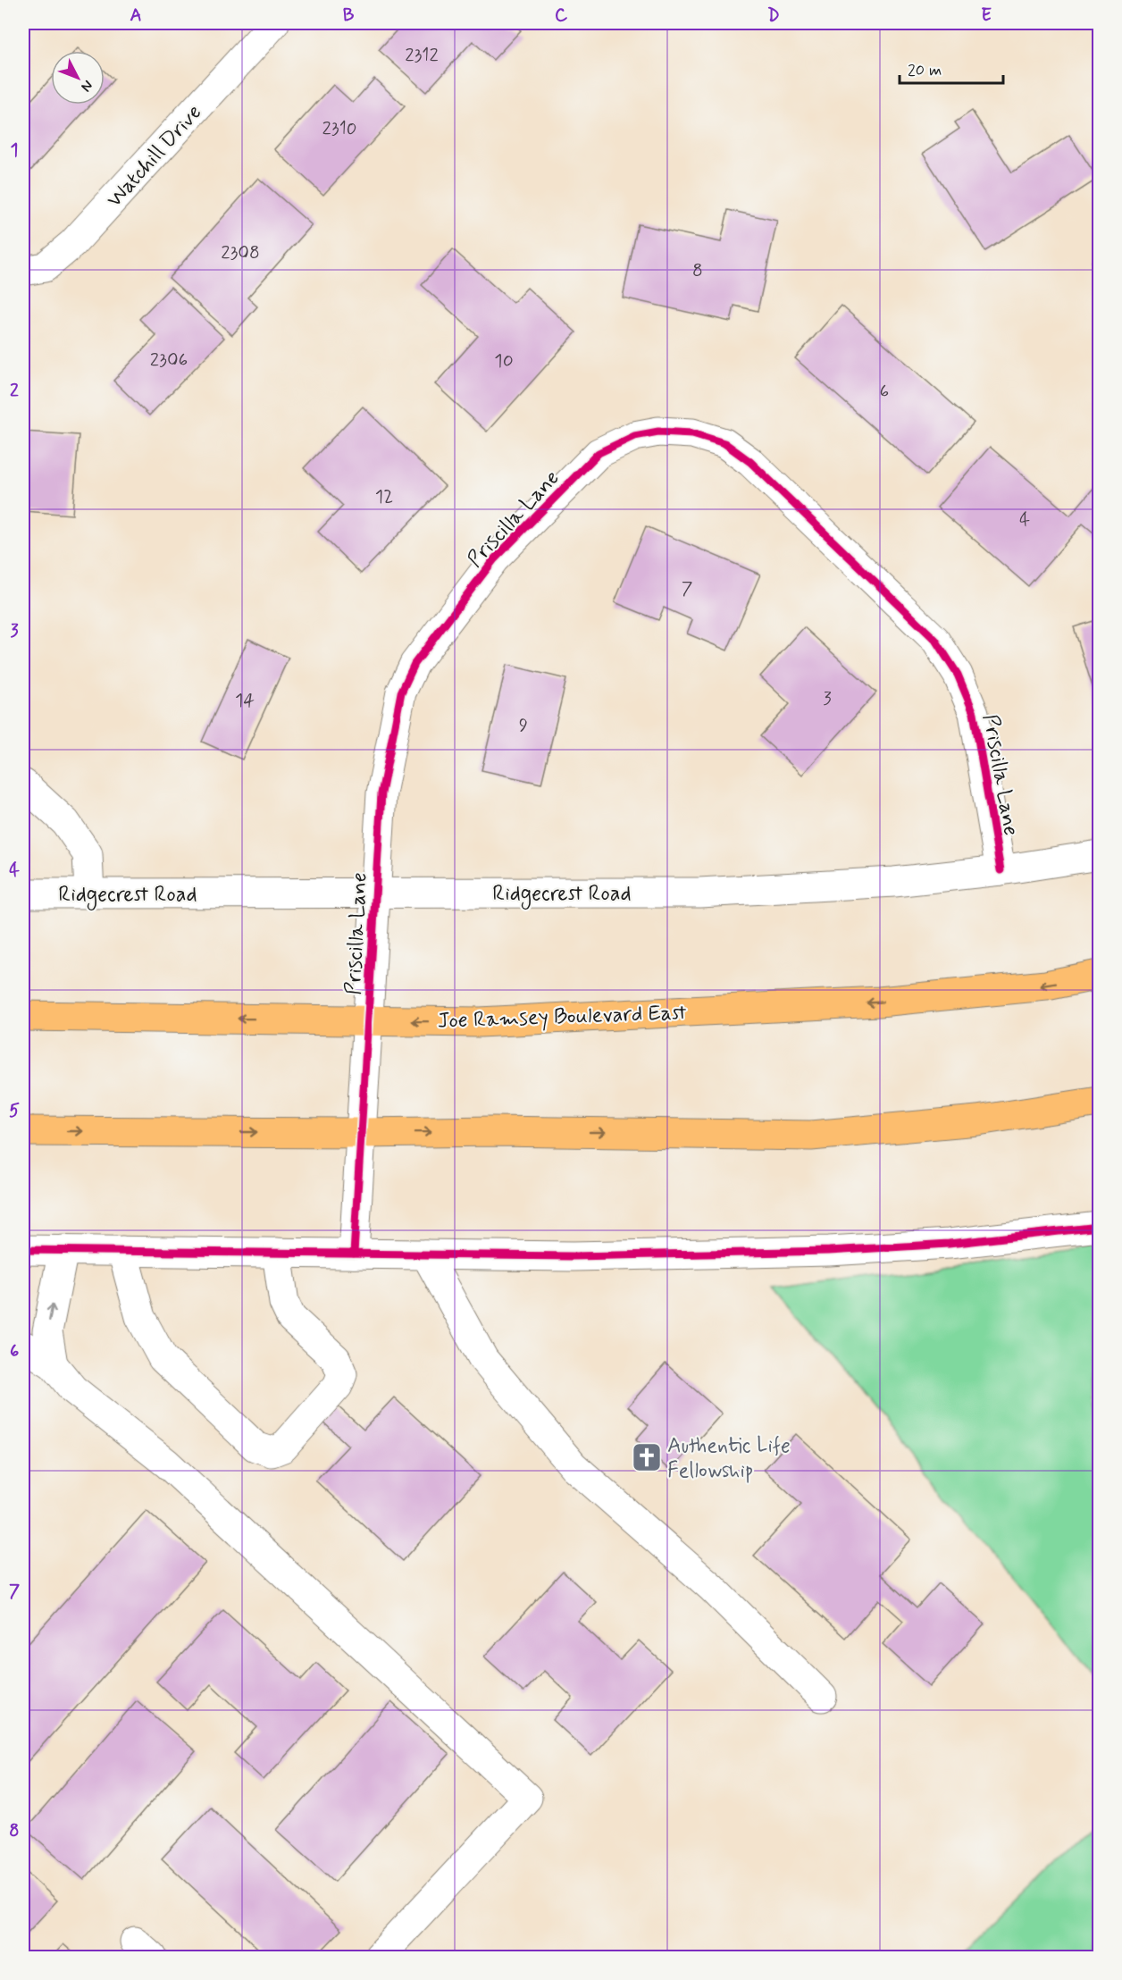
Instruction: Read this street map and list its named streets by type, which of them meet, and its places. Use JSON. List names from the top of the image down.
{
  "streets": {
    "highway": ["Joe Ramsey Boulevard East"],
    "street": ["Watchill Drive", "Priscilla Lane", "Ridgecrest Road"]
  },
  "crossings": [
    ["Priscilla Lane", "Ridgecrest Road"],
    ["Priscilla Lane", "Joe Ramsey Boulevard East"]
  ],
  "places": {
    "church": ["Authentic Life Fellowship"]
  },
  "house_numbers": [
    "2312",
    "2310",
    "2308",
    "8",
    "2306",
    "10",
    "6",
    "12",
    "4",
    "7",
    "3",
    "14",
    "9"
  ],
  "scale_bar": "20 m",
  "north": "bottom right",
  "grid": {
    "columns": [
      "A",
      "B",
      "C",
      "D",
      "E"
    ],
    "rows": [
      "1",
      "2",
      "3",
      "4",
      "5",
      "6",
      "7",
      "8"
    ]
  }
}
